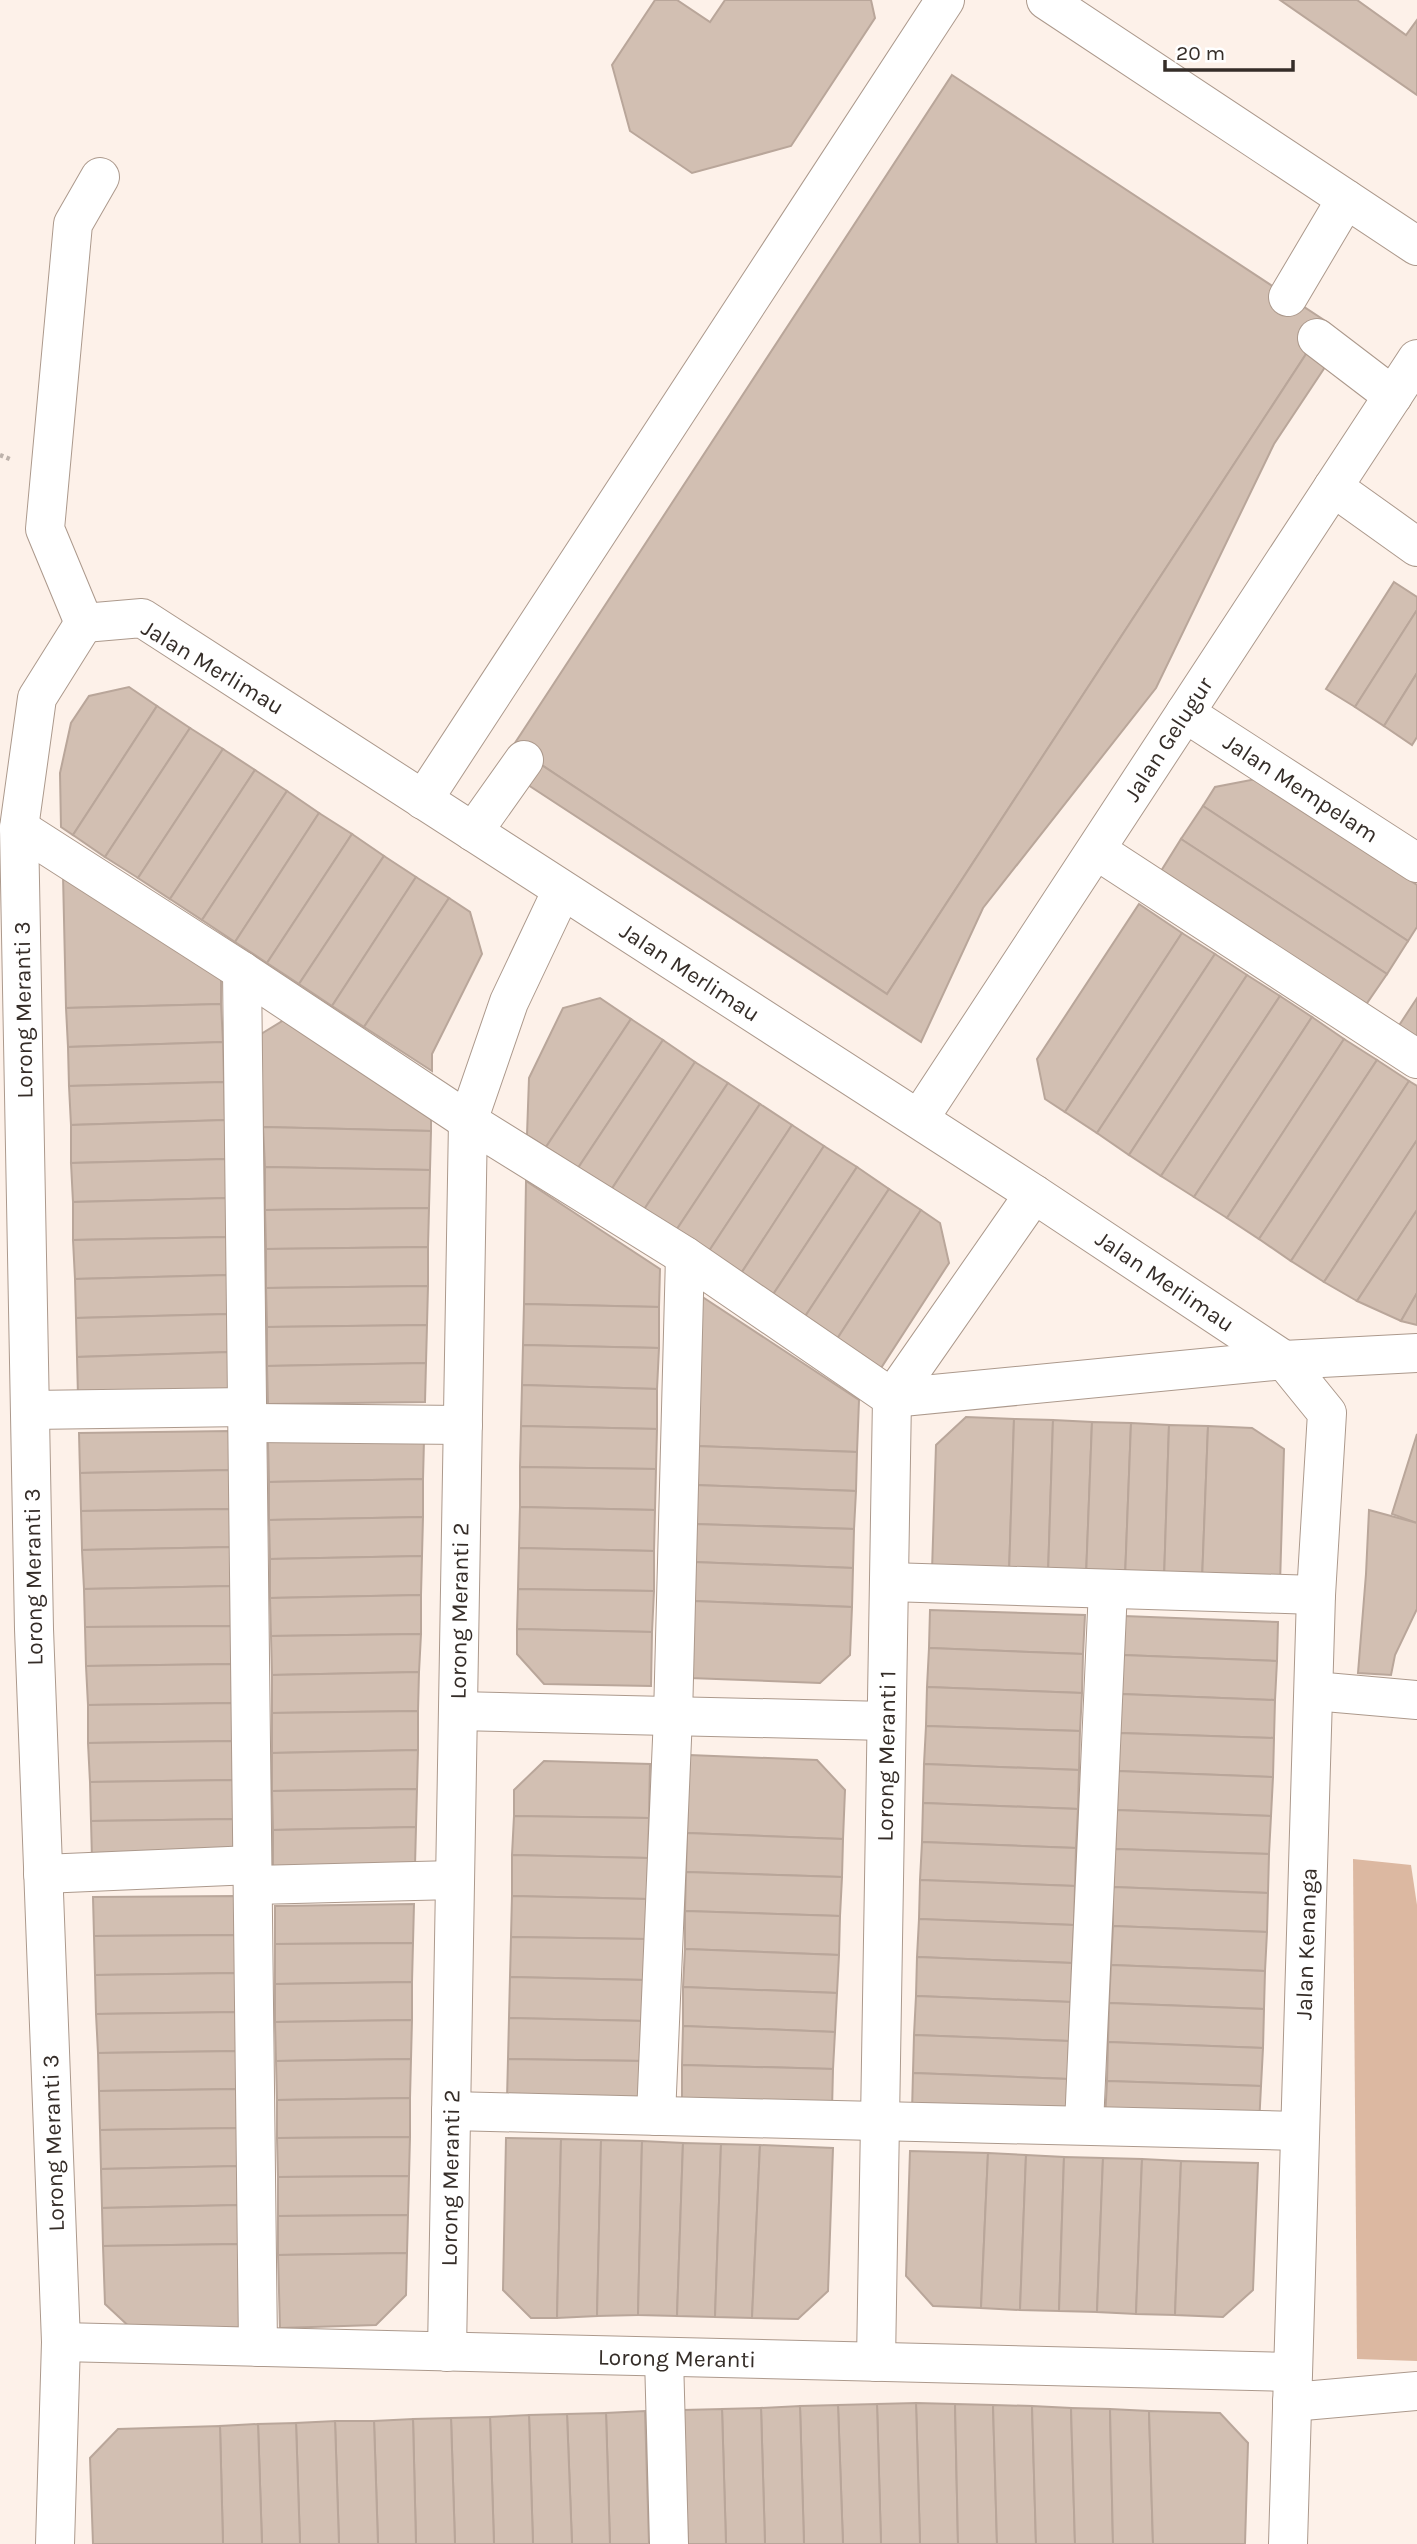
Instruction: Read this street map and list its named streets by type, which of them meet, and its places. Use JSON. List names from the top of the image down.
{
  "streets": {
    "street": [
      "Jalan Merlimau",
      "Jalan Gelugur",
      "Jalan Mempelam",
      "Lorong Meranti 3",
      "Lorong Meranti 2",
      "Lorong Meranti 1",
      "Jalan Kenanga",
      "Lorong Meranti"
    ]
  },
  "crossings": [
    ["Jalan Merlimau", "Jalan Gelugur"],
    ["Jalan Merlimau", "Lorong Meranti 3"],
    ["Jalan Merlimau", "Lorong Meranti 2"],
    ["Jalan Merlimau", "Jalan Kenanga"],
    ["Jalan Gelugur", "Jalan Mempelam"],
    ["Lorong Meranti 3", "Lorong Meranti"],
    ["Lorong Meranti 2", "Lorong Meranti"],
    ["Lorong Meranti 1", "Lorong Meranti"],
    ["Jalan Kenanga", "Lorong Meranti"]
  ],
  "scale_bar": "20 m"
}
